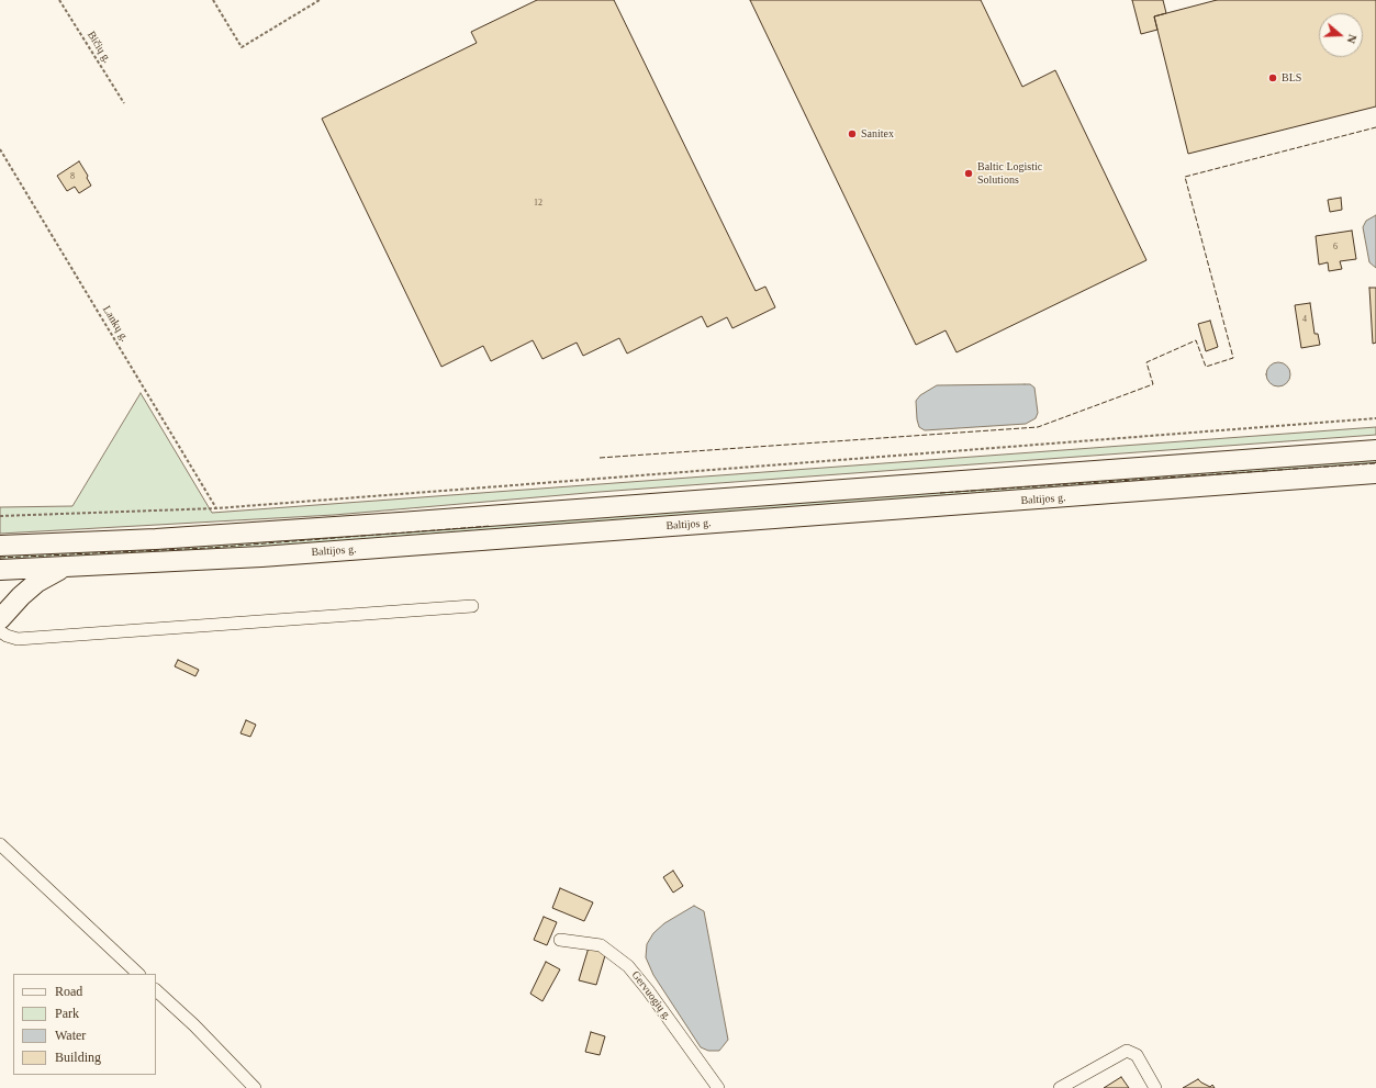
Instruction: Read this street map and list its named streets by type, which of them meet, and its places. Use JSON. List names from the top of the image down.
{
  "streets": {
    "highway": ["Baltijos g."],
    "street": ["Gervuogių g."],
    "path": ["Bičių g.", "Lankų g."]
  },
  "places": ["BLS", "Sanitex", "Baltic Logistic Solutions"],
  "house_numbers": [
    "8",
    "12",
    "6",
    "4"
  ],
  "legend": [
    "Road",
    "Park",
    "Water",
    "Building"
  ],
  "north": "right"
}
